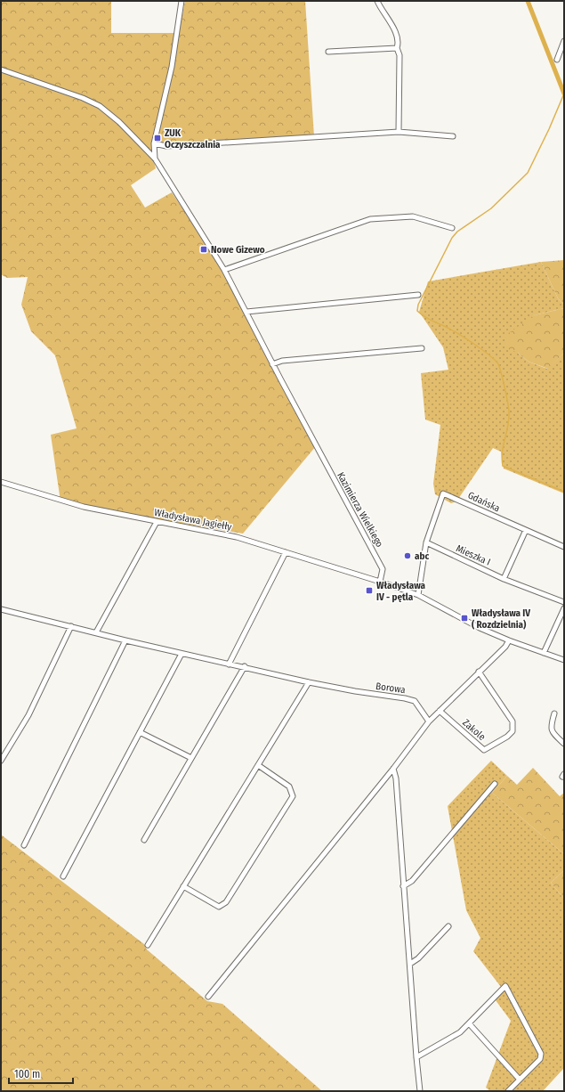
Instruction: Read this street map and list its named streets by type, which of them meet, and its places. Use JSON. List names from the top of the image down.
{
  "streets": {
    "street": [
      "Gdańska",
      "Kazimierza Wielkiego",
      "Władysława Jagiełły",
      "Mieszka I",
      "Borowa",
      "Zakole"
    ]
  },
  "crossings": [
    ["Gdańska", "Mieszka I"],
    ["Kazimierza Wielkiego", "Władysława Jagiełły"]
  ],
  "places": {
    "transit": [
      "ZUK Oczyszczalnia",
      "Nowe Gizewo",
      "Władysława IV - pętla",
      "Władysława IV ( Rozdzielnia)"
    ],
    "other": ["abc"]
  },
  "scale_bar": "100 m"
}
